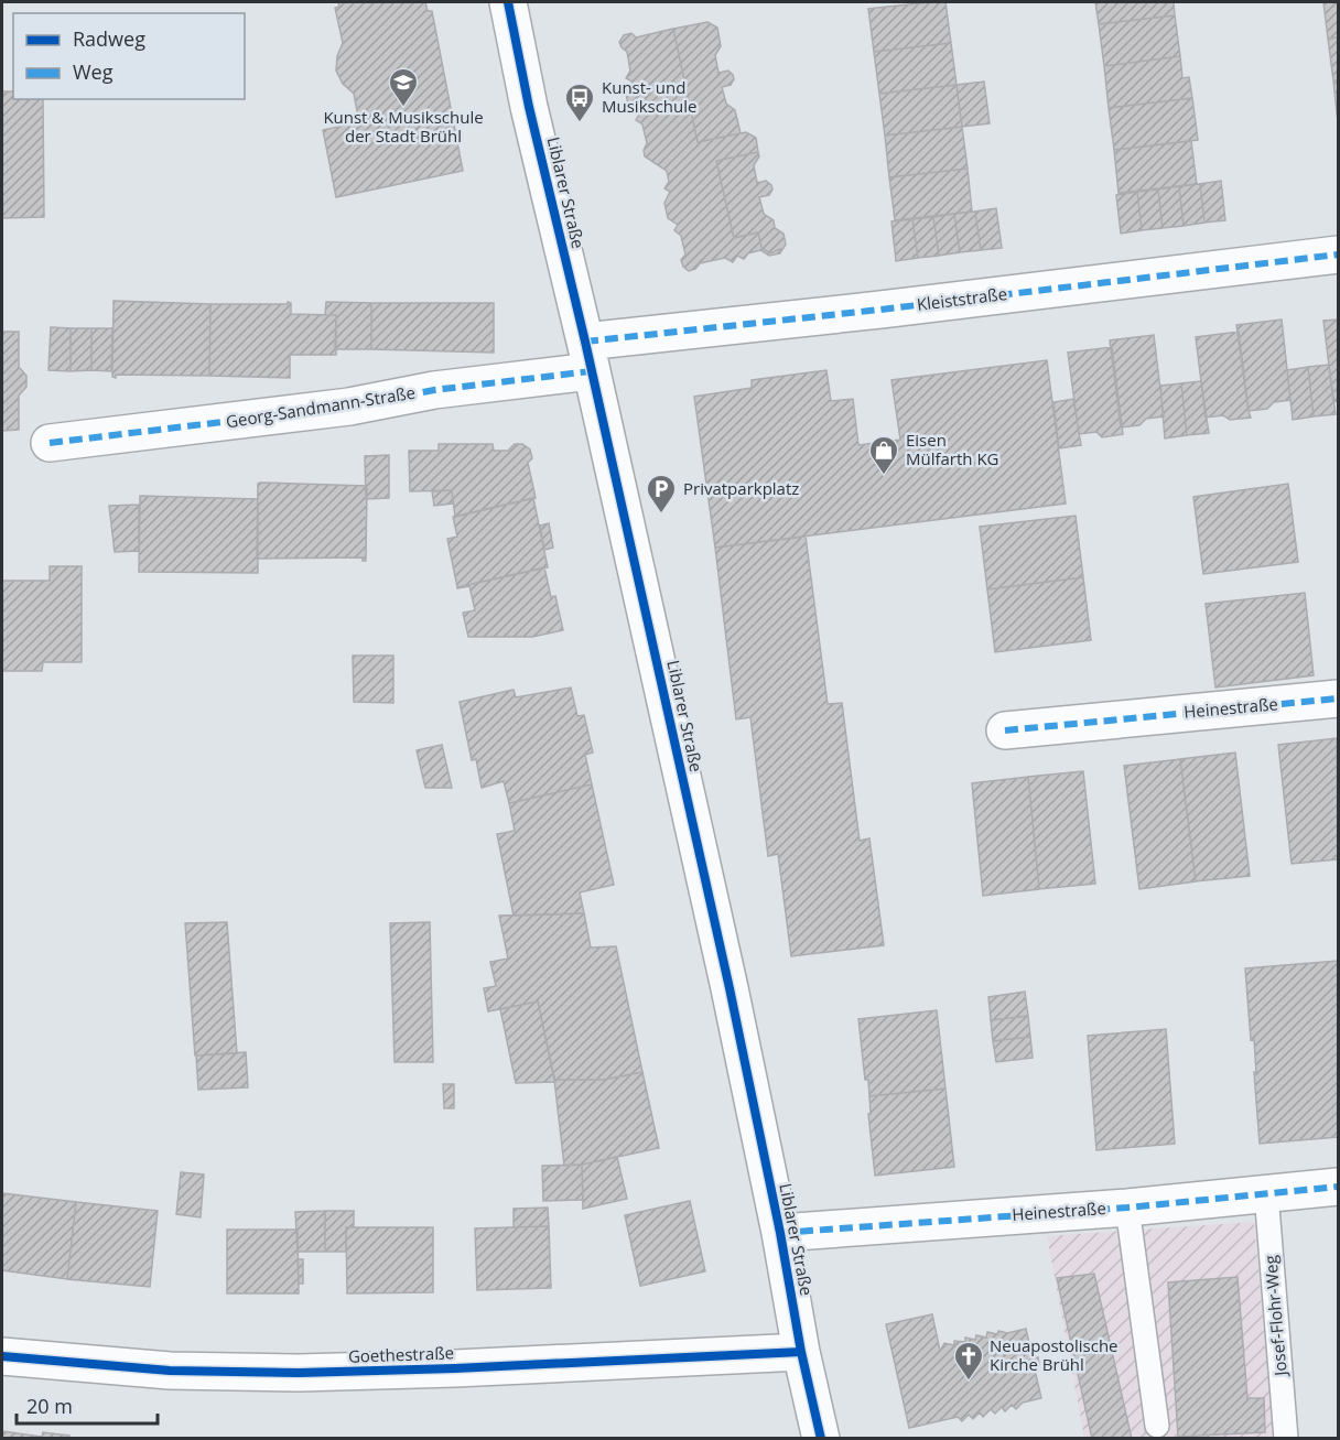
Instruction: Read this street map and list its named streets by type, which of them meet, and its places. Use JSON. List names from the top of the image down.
{
  "streets": {
    "street": [
      "Liblarer Straße",
      "Kleiststraße",
      "Georg-Sandmann-Straße",
      "Heinestraße",
      "Goethestraße"
    ],
    "lane": ["Josef-Flohr-Weg"]
  },
  "crossings": [
    ["Liblarer Straße", "Kleiststraße"],
    ["Liblarer Straße", "Georg-Sandmann-Straße"],
    ["Liblarer Straße", "Heinestraße"],
    ["Liblarer Straße", "Goethestraße"],
    ["Kleiststraße", "Georg-Sandmann-Straße"],
    ["Heinestraße", "Josef-Flohr-Weg"]
  ],
  "places": {
    "school or university": ["Kunst & Musikschule der Stadt Brühl"],
    "bus stop": ["Kunst- und Musikschule"],
    "shop": ["Eisen Mülfarth KG"],
    "parking": ["Privatparkplatz"],
    "church": ["Neuapostolische Kirche Brühl"]
  },
  "legend": ["Radweg", "Weg"],
  "scale_bar": "20 m"
}
